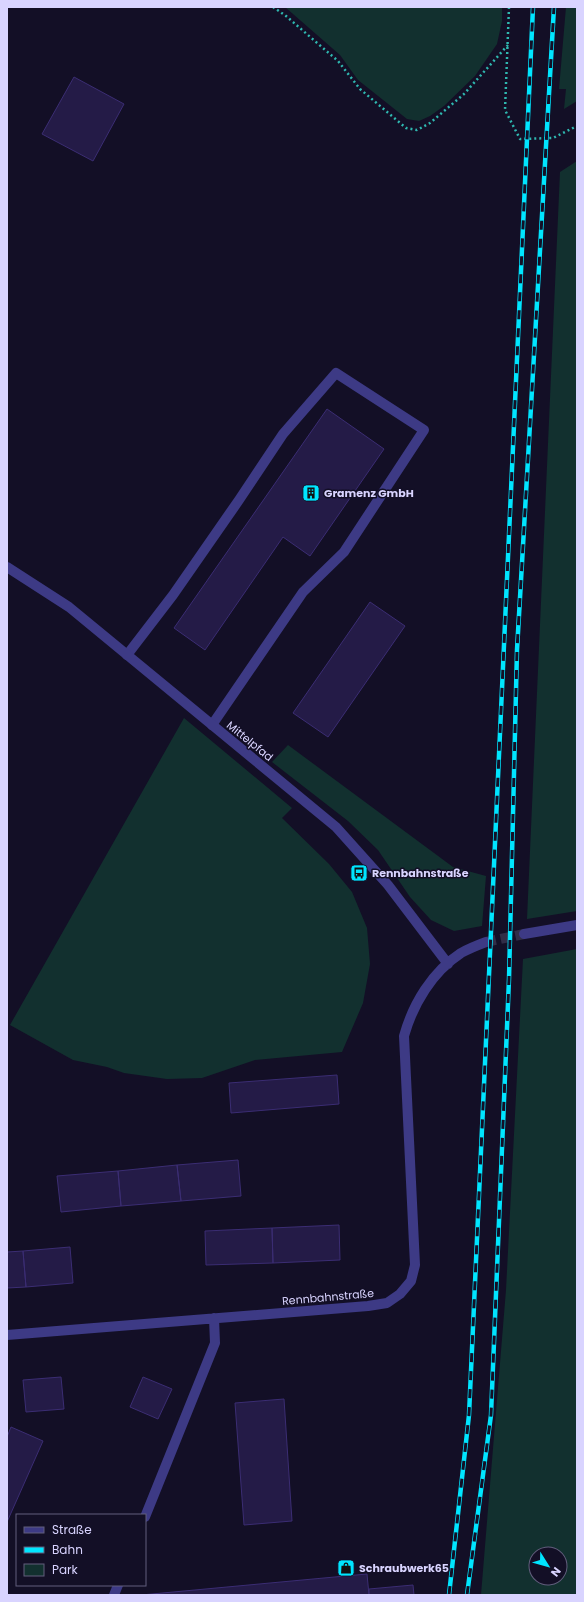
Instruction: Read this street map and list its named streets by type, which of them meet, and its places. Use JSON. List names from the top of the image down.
{
  "streets": {
    "street": ["Mittelpfad", "Rennbahnstraße"]
  },
  "crossings": [
    ["Mittelpfad", "Rennbahnstraße"]
  ],
  "places": {
    "building": ["Gramenz GmbH"],
    "bus stop": ["Rennbahnstraße"],
    "shop": ["Schraubwerk65"]
  },
  "legend": ["Straße", "Bahn", "Park"],
  "north": "bottom right"
}
